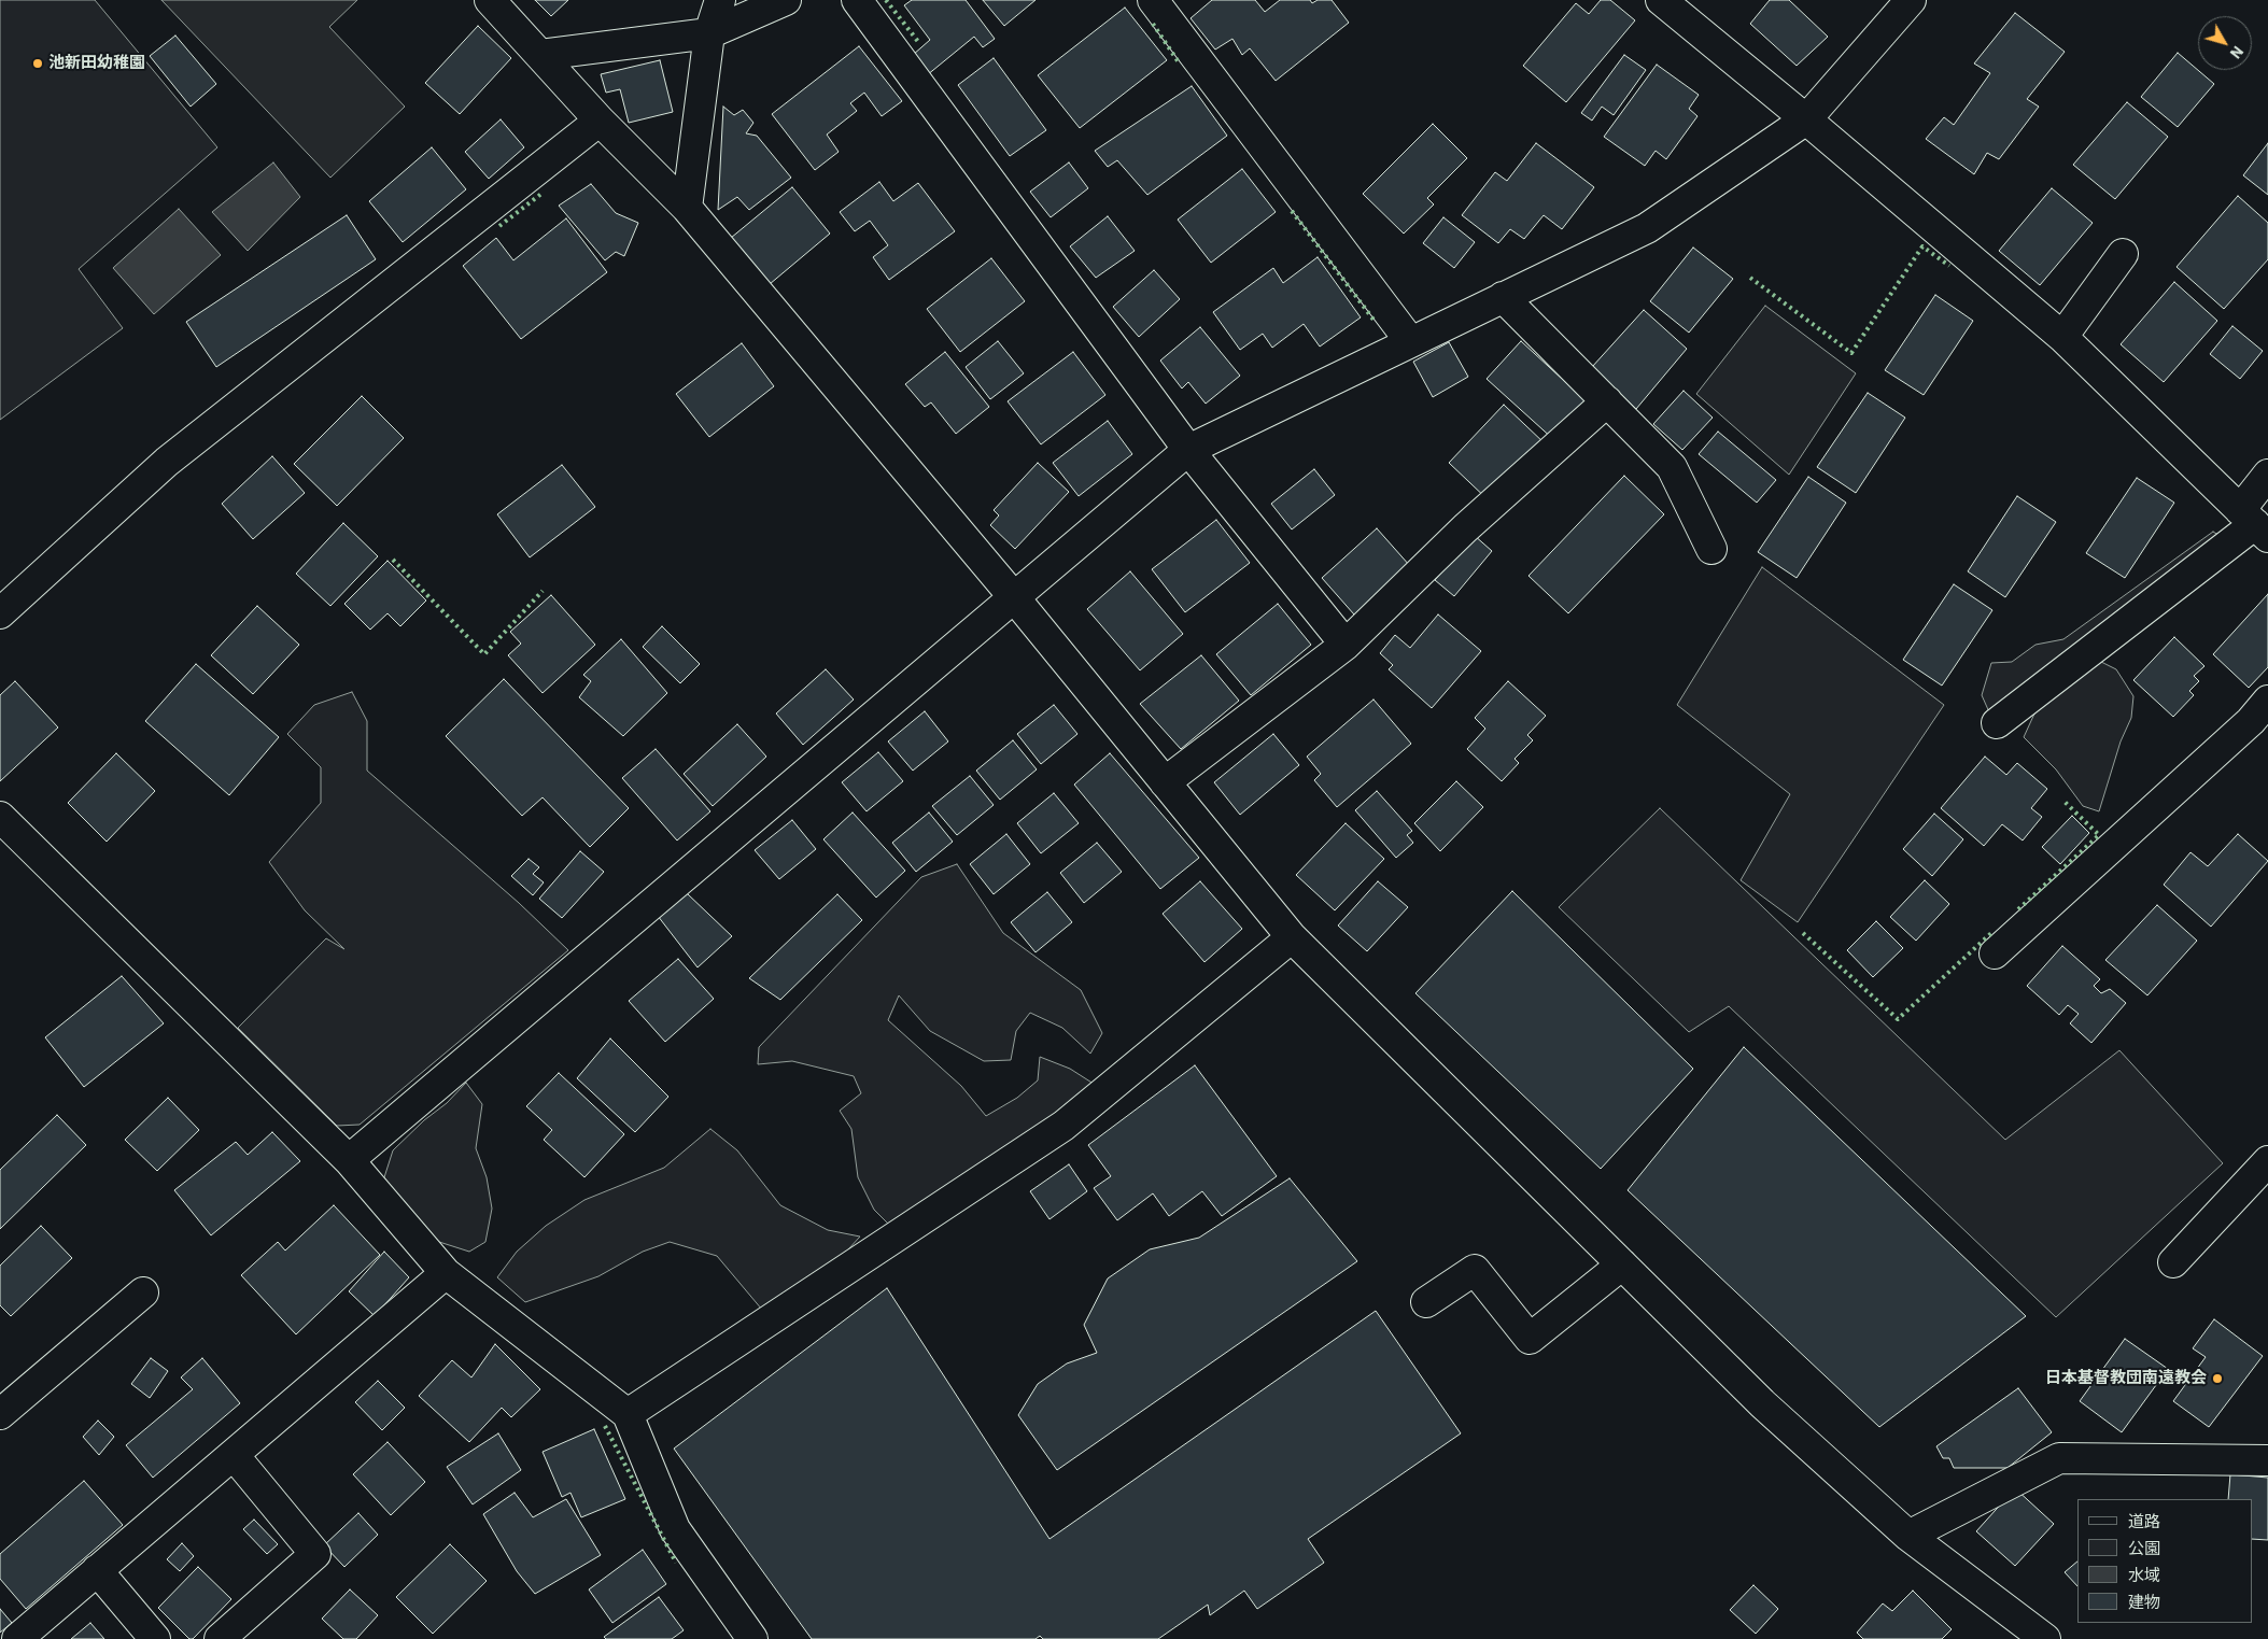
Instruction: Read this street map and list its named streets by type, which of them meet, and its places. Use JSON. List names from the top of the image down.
{
  "places": ["池新田幼稚園", "日本基督教団南遠教会"],
  "legend": [
    "道路",
    "公園",
    "水域",
    "建物"
  ],
  "north": "bottom right"
}
